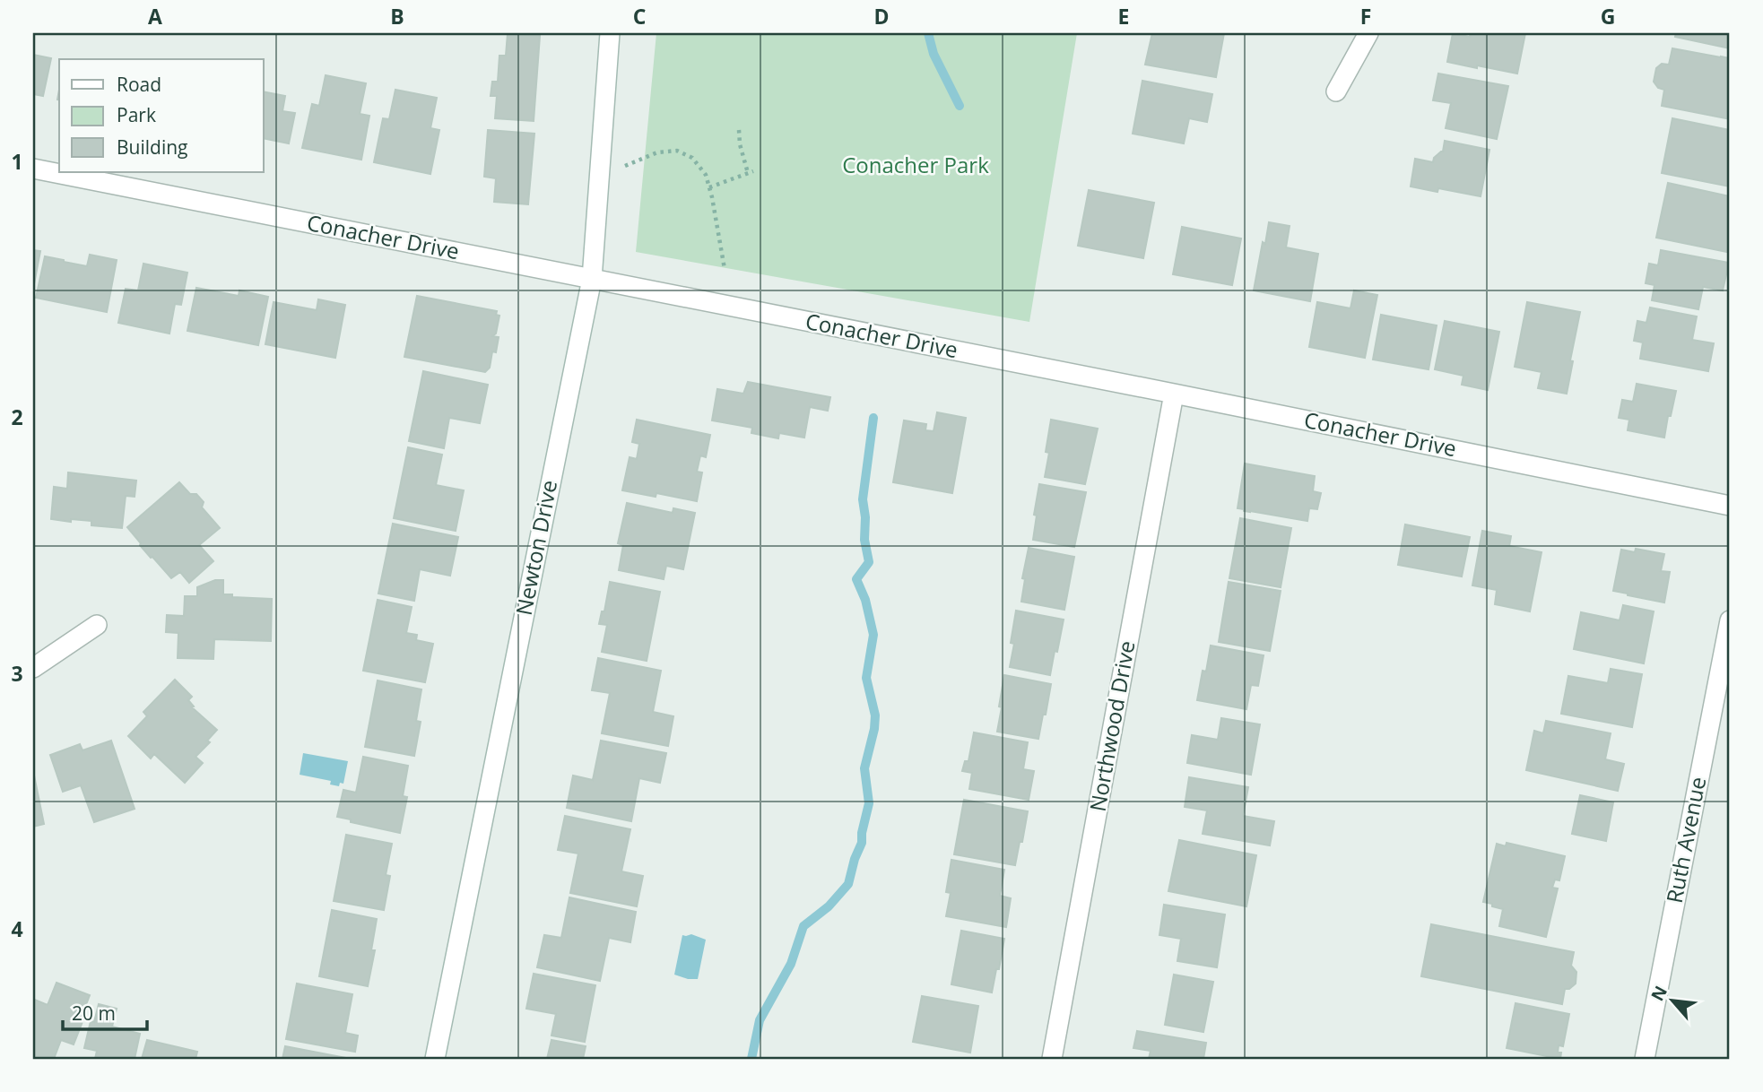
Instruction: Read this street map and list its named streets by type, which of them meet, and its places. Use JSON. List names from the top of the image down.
{
  "streets": {
    "street": [
      "Conacher Drive",
      "Newton Drive",
      "Northwood Drive",
      "Ruth Avenue"
    ]
  },
  "crossings": [
    ["Conacher Drive", "Newton Drive"],
    ["Conacher Drive", "Northwood Drive"]
  ],
  "parks": ["Conacher Park"],
  "legend": ["Road", "Park", "Building"],
  "scale_bar": "20 m",
  "north": "top left",
  "grid": {
    "columns": [
      "A",
      "B",
      "C",
      "D",
      "E",
      "F",
      "G"
    ],
    "rows": [
      "1",
      "2",
      "3",
      "4"
    ]
  }
}
